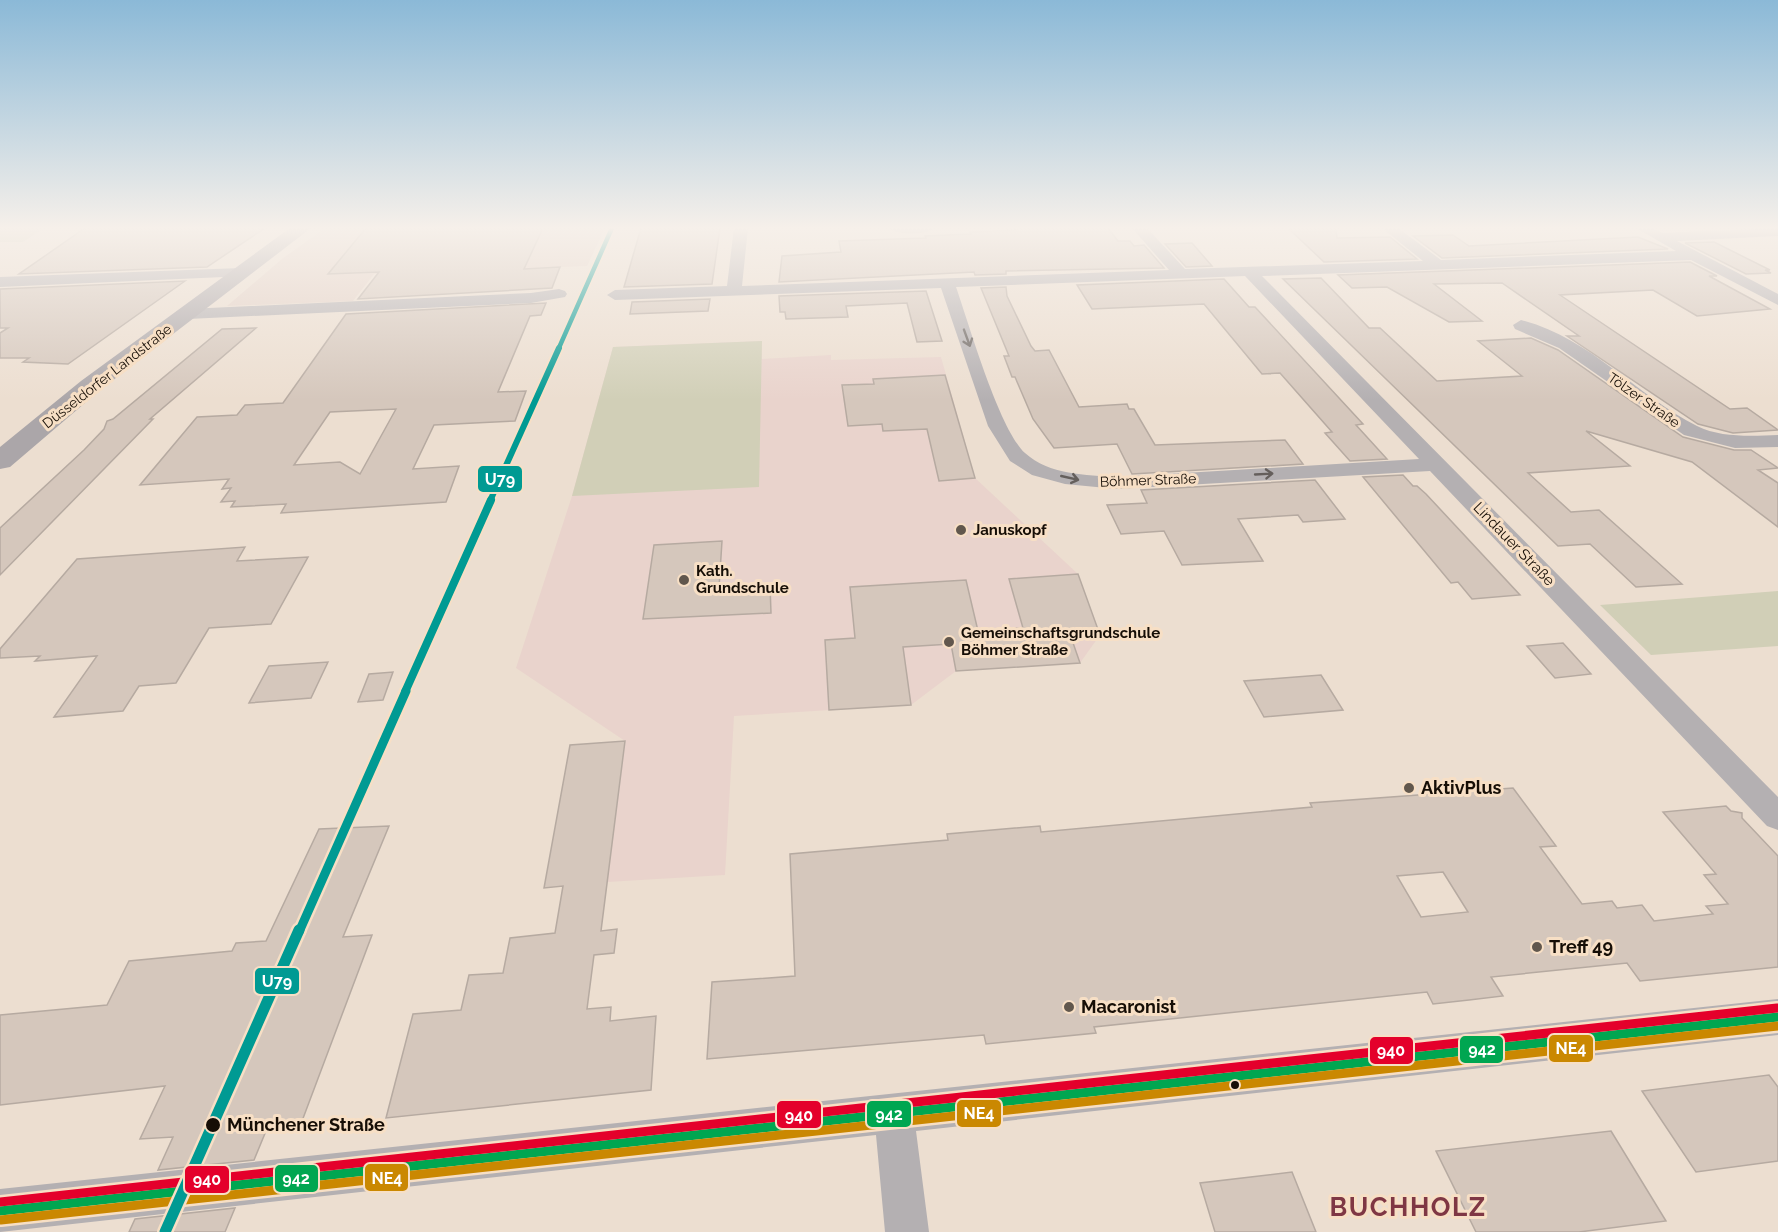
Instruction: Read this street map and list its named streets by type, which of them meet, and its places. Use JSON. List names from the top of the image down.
{
  "streets": {
    "main road": ["Düsseldorfer Landstraße"],
    "street": ["Tölzer Straße", "Böhmer Straße", "Lindauer Straße"]
  },
  "crossings": [
    ["Böhmer Straße", "Lindauer Straße"]
  ],
  "one_way": ["Böhmer Straße"],
  "districts": ["BUCHHOLZ"],
  "places": [
    "Januskopf",
    "Kath. Grundschule",
    "Gemeinschaftsgrundschule Böhmer Straße",
    "AktivPlus",
    "Treff 49",
    "Macaronist",
    "Münchener Straße"
  ],
  "lines": [
    "transit line U79",
    "transit line 940",
    "transit line 942",
    "transit line NE4"
  ]
}
